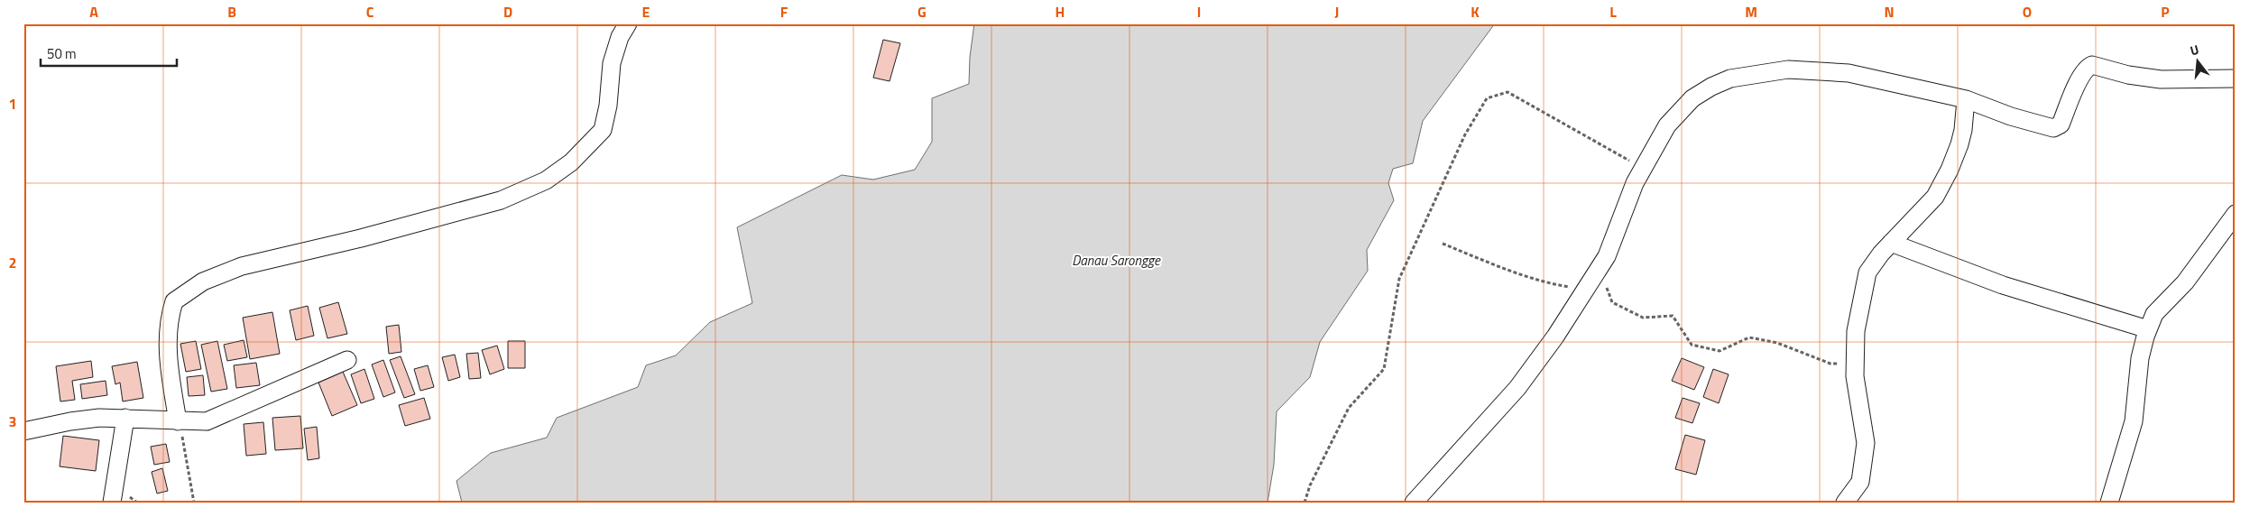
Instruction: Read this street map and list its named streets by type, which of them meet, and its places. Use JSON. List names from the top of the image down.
{
  "water": ["Danau Sarongge"],
  "scale_bar": "50 m",
  "north": "top",
  "grid": {
    "columns": [
      "A",
      "B",
      "C",
      "D",
      "E",
      "F",
      "G",
      "H",
      "I",
      "J",
      "K",
      "L",
      "M",
      "N",
      "O",
      "P"
    ],
    "rows": ["1", "2", "3"]
  }
}
